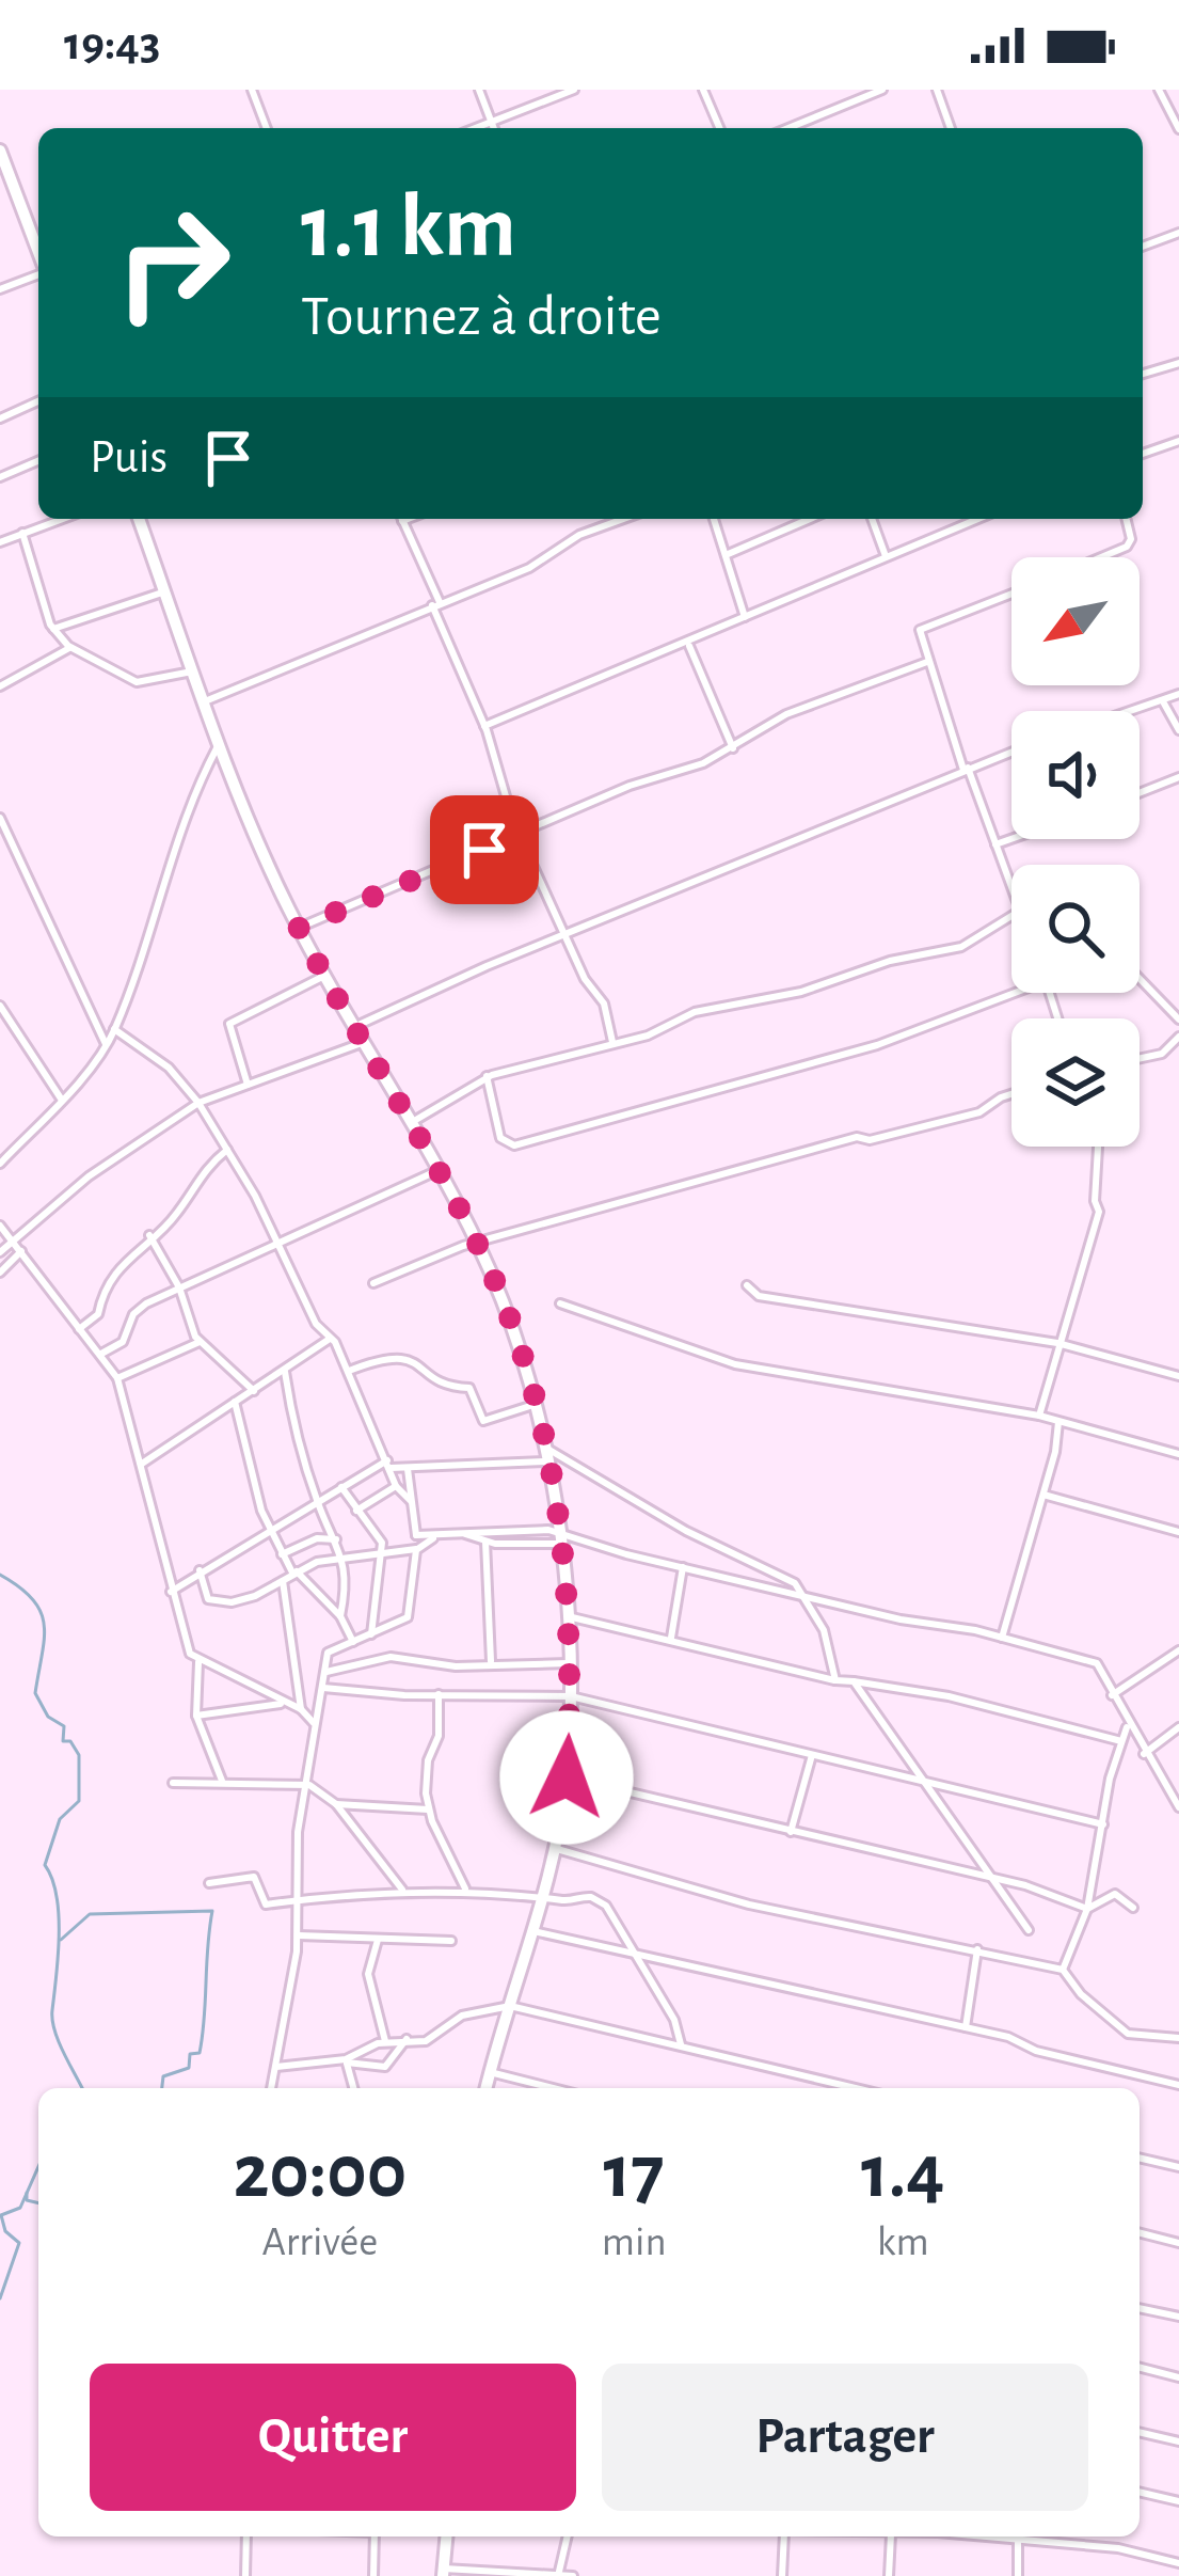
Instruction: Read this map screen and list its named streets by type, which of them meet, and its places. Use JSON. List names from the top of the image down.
{
  "north": "bottom left",
  "page": {
    "status": "19:43",
    "turn": ["1.1 km", "Tournez à droite"],
    "then": "Puis",
    "eta": [
      "20:00",
      "Arrivée",
      "17",
      "min",
      "1.4",
      "km"
    ],
    "buttons": ["Quitter", "Partager"]
  }
}
